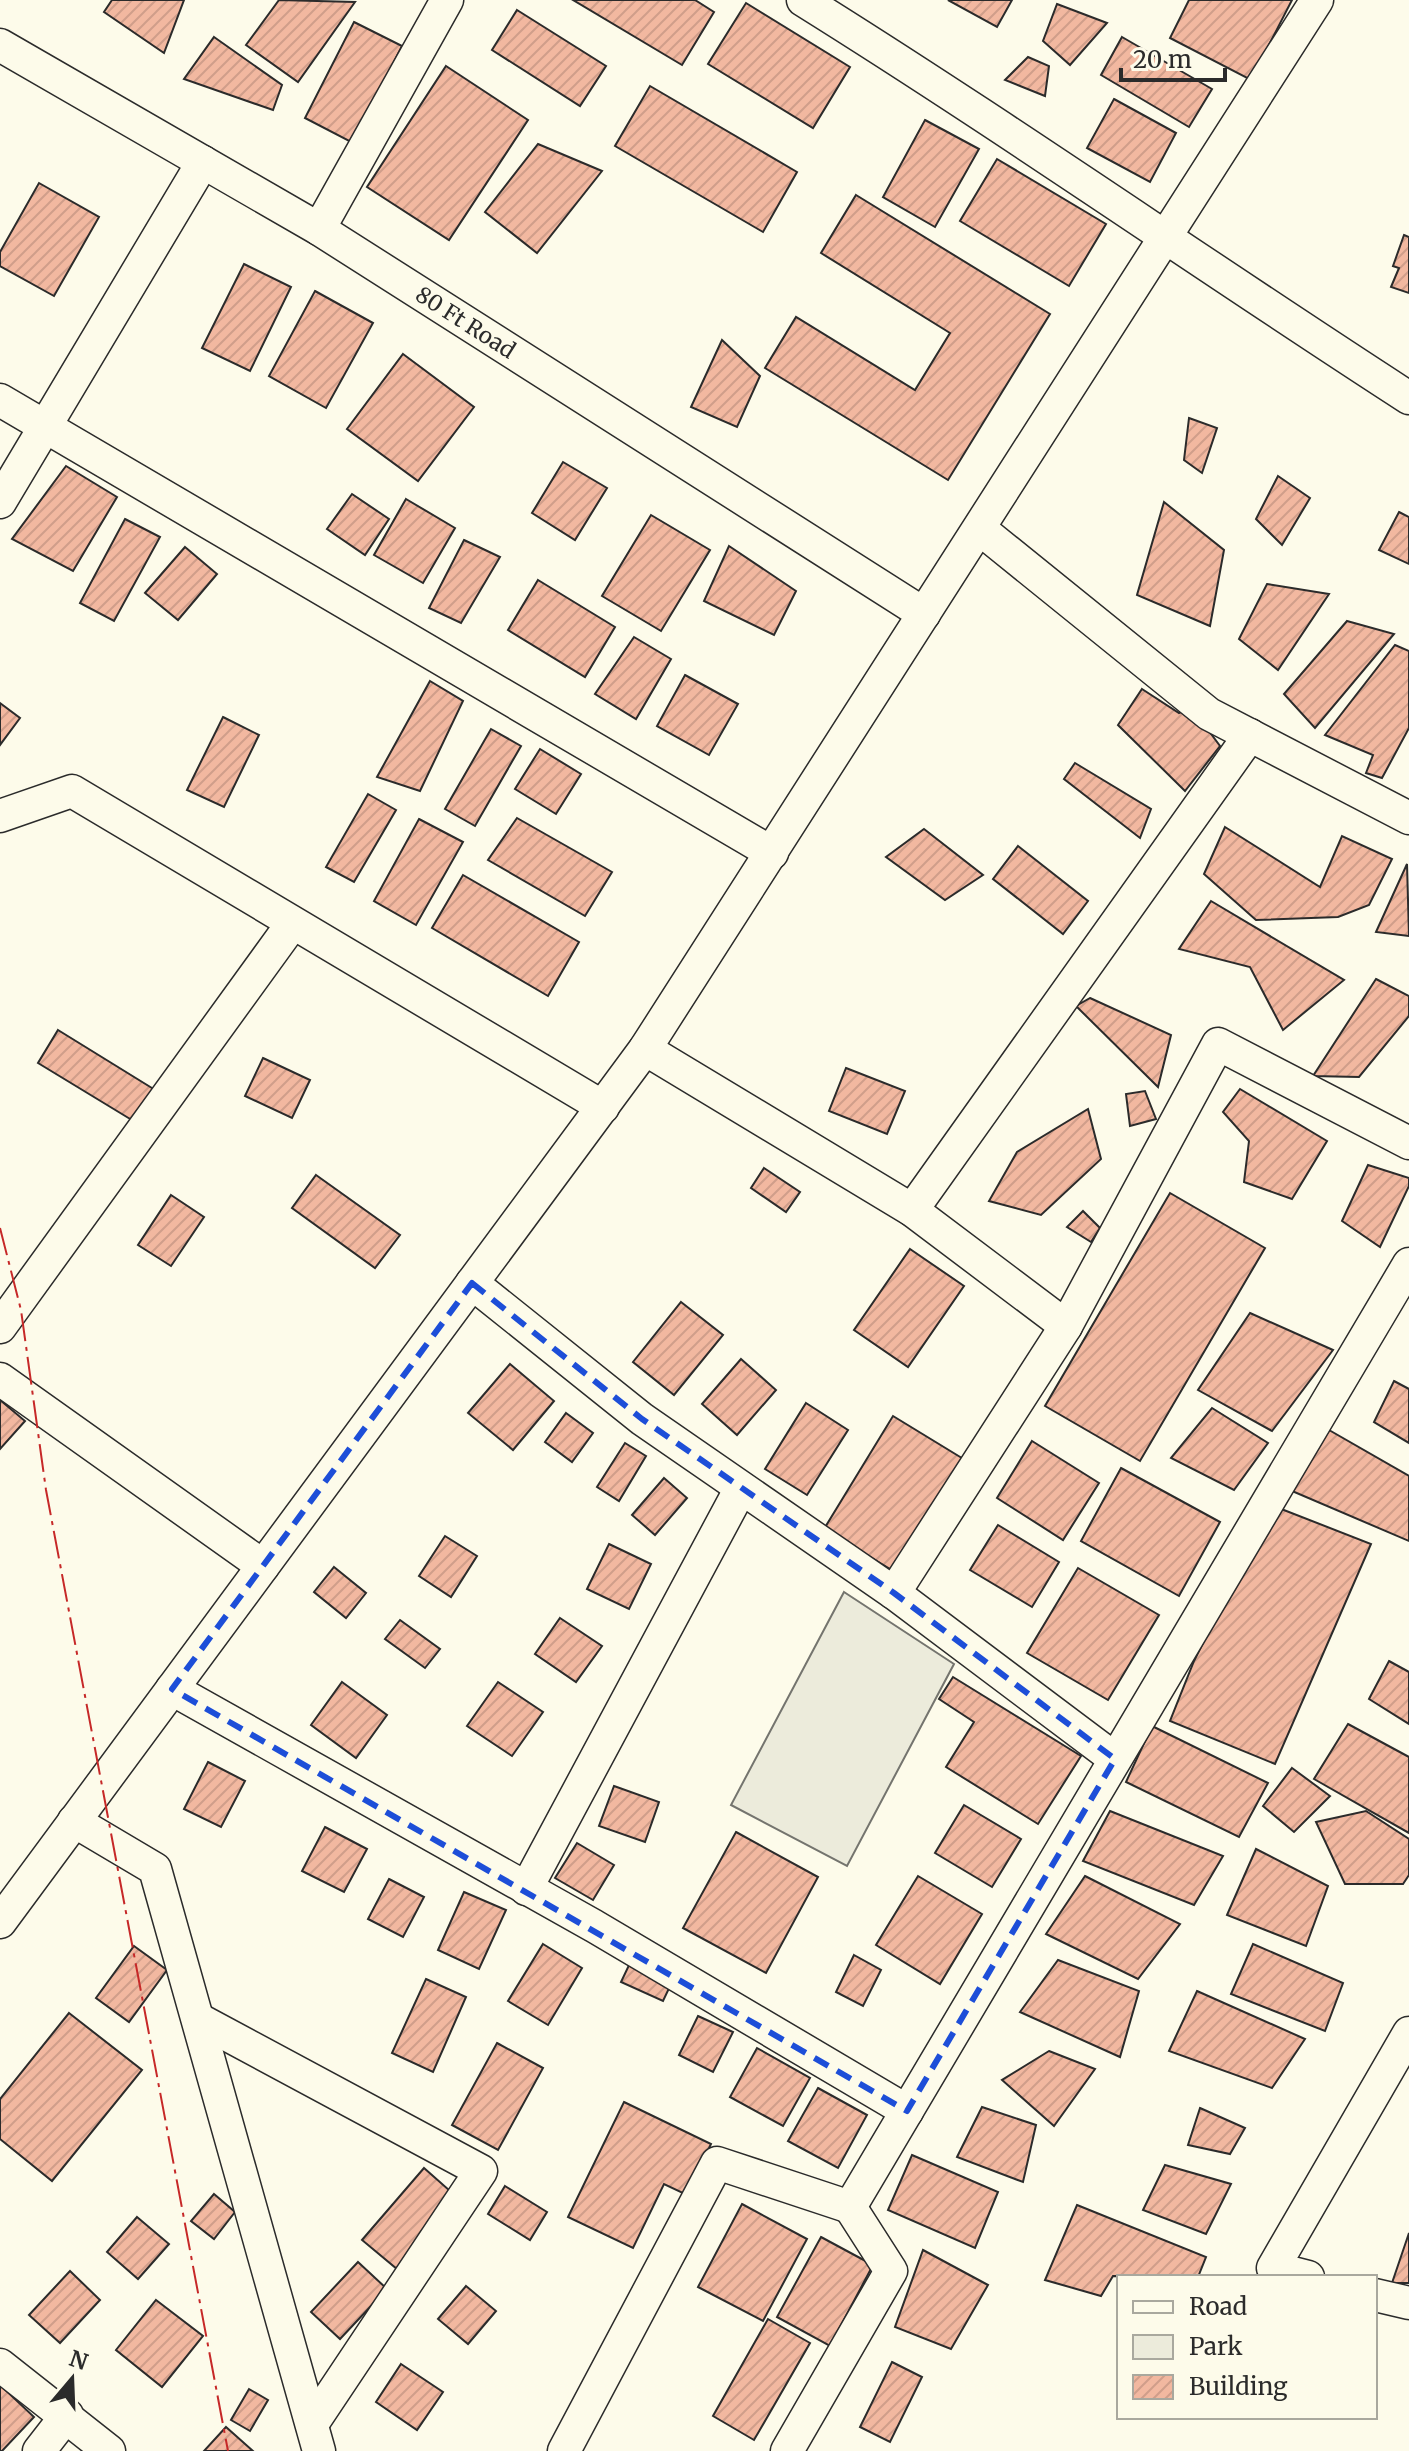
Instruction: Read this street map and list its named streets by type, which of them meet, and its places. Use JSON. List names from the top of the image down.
{
  "streets": {
    "street": ["80 Ft Road"]
  },
  "legend": ["Road", "Park", "Building"],
  "scale_bar": "20 m",
  "north": "top"
}
